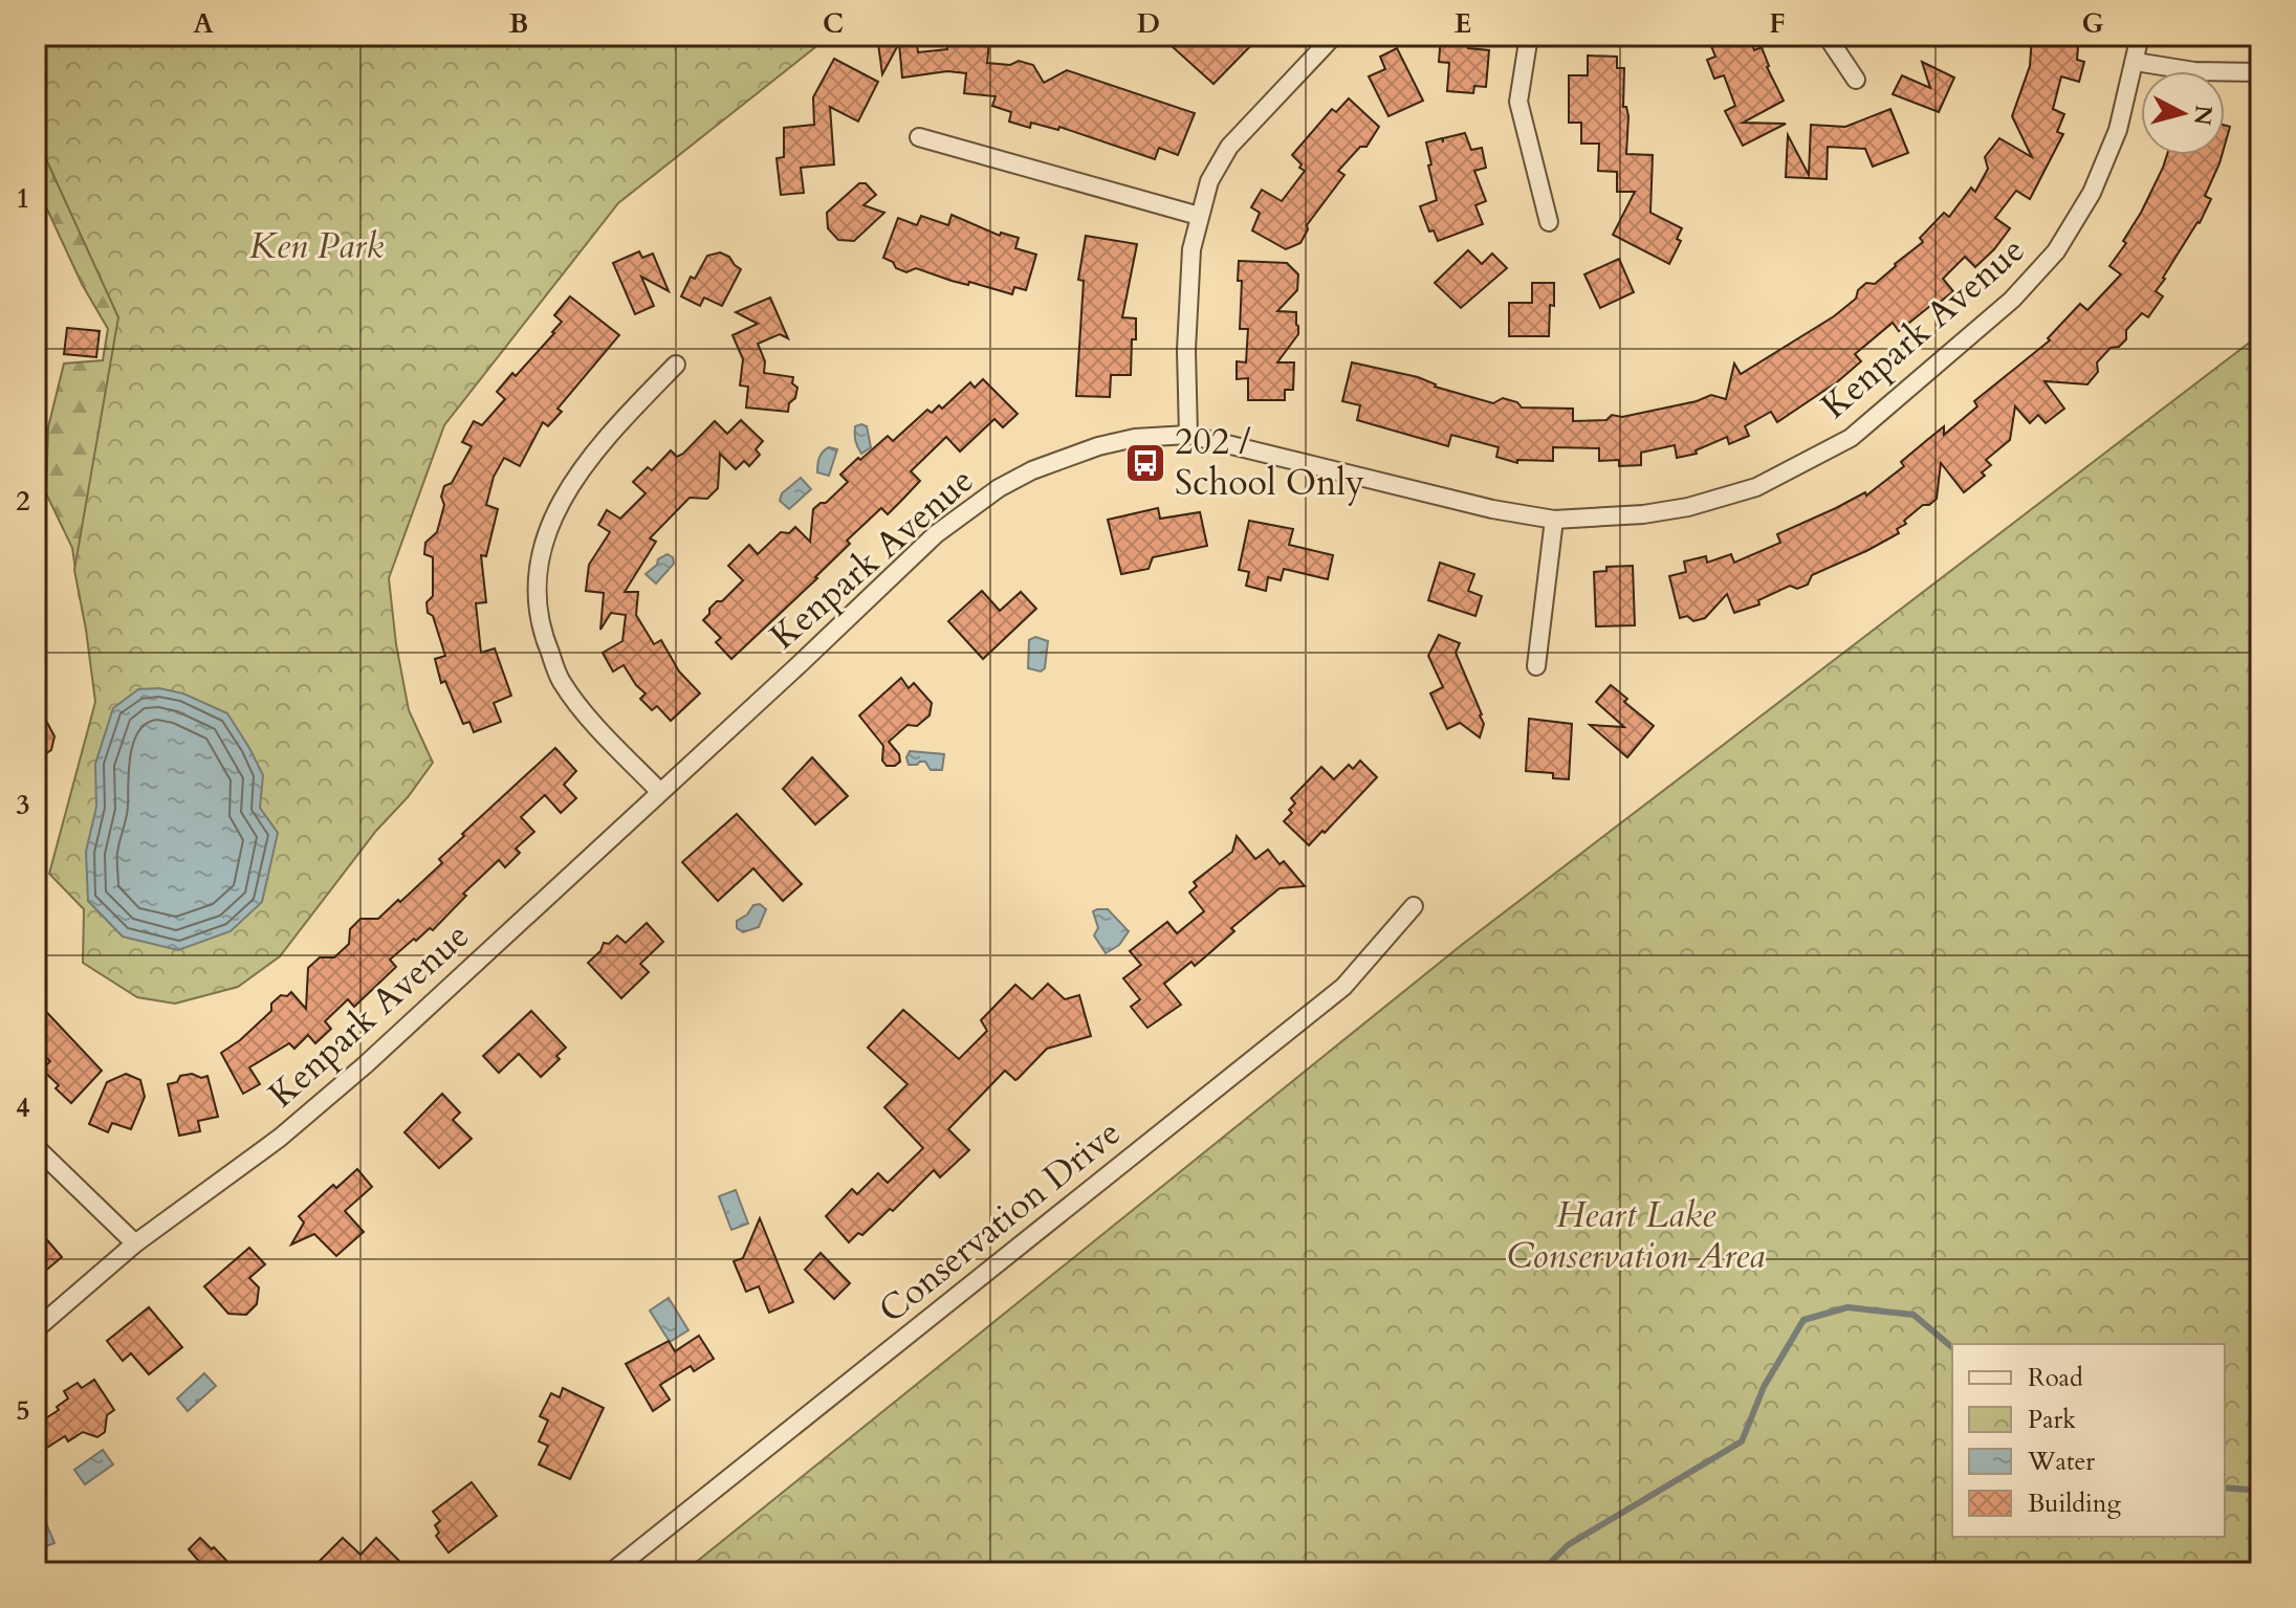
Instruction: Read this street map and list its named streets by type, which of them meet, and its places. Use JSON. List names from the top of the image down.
{
  "streets": {
    "street": ["Kenpark Avenue", "Conservation Drive"]
  },
  "parks": ["Ken Park", "Heart Lake Conservation Area"],
  "places": {
    "bus stop": ["202 / School Only"]
  },
  "legend": [
    "Road",
    "Park",
    "Water",
    "Building"
  ],
  "north": "right",
  "grid": {
    "columns": [
      "A",
      "B",
      "C",
      "D",
      "E",
      "F",
      "G"
    ],
    "rows": [
      "1",
      "2",
      "3",
      "4",
      "5"
    ]
  }
}
